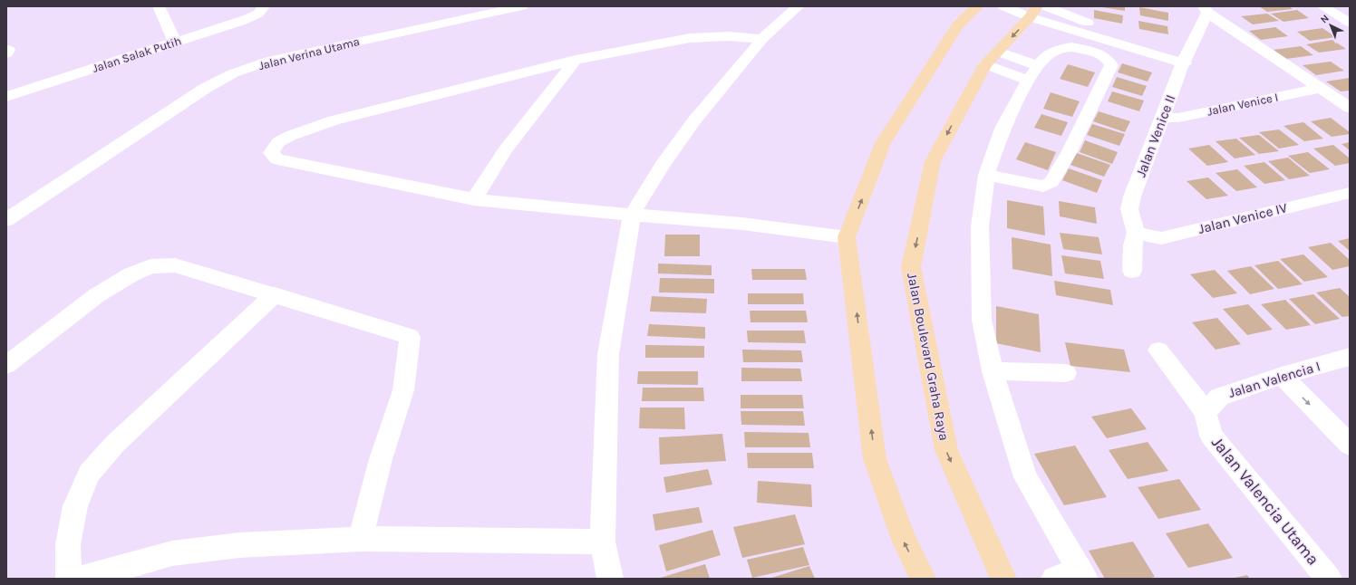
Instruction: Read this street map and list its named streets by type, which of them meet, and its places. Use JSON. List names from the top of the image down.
{
  "streets": {
    "main road": ["Jalan Boulevard Graha Raya"],
    "street": [
      "Jalan Verina Utama",
      "Jalan Salak Putih",
      "Jalan Venice I",
      "Jalan Venice II",
      "Jalan Venice IV",
      "Jalan Valencia I",
      "Jalan Valencia Utama"
    ]
  },
  "crossings": [
    ["Jalan Venice I", "Jalan Venice II"],
    ["Jalan Venice II", "Jalan Venice IV"],
    ["Jalan Valencia I", "Jalan Valencia Utama"]
  ],
  "north": "top left"
}
